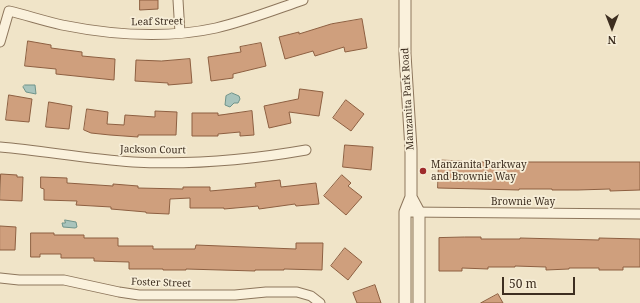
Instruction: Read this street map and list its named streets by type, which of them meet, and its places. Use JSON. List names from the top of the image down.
{
  "streets": {
    "street": [
      "Leaf Street",
      "Manzanita Park Road",
      "Jackson Court",
      "Brownie Way",
      "Foster Street"
    ]
  },
  "crossings": [
    ["Manzanita Park Road", "Brownie Way"]
  ],
  "places": ["Manzanita Parkway and Brownie Way"],
  "scale_bar": "50 m",
  "north": "bottom"
}
